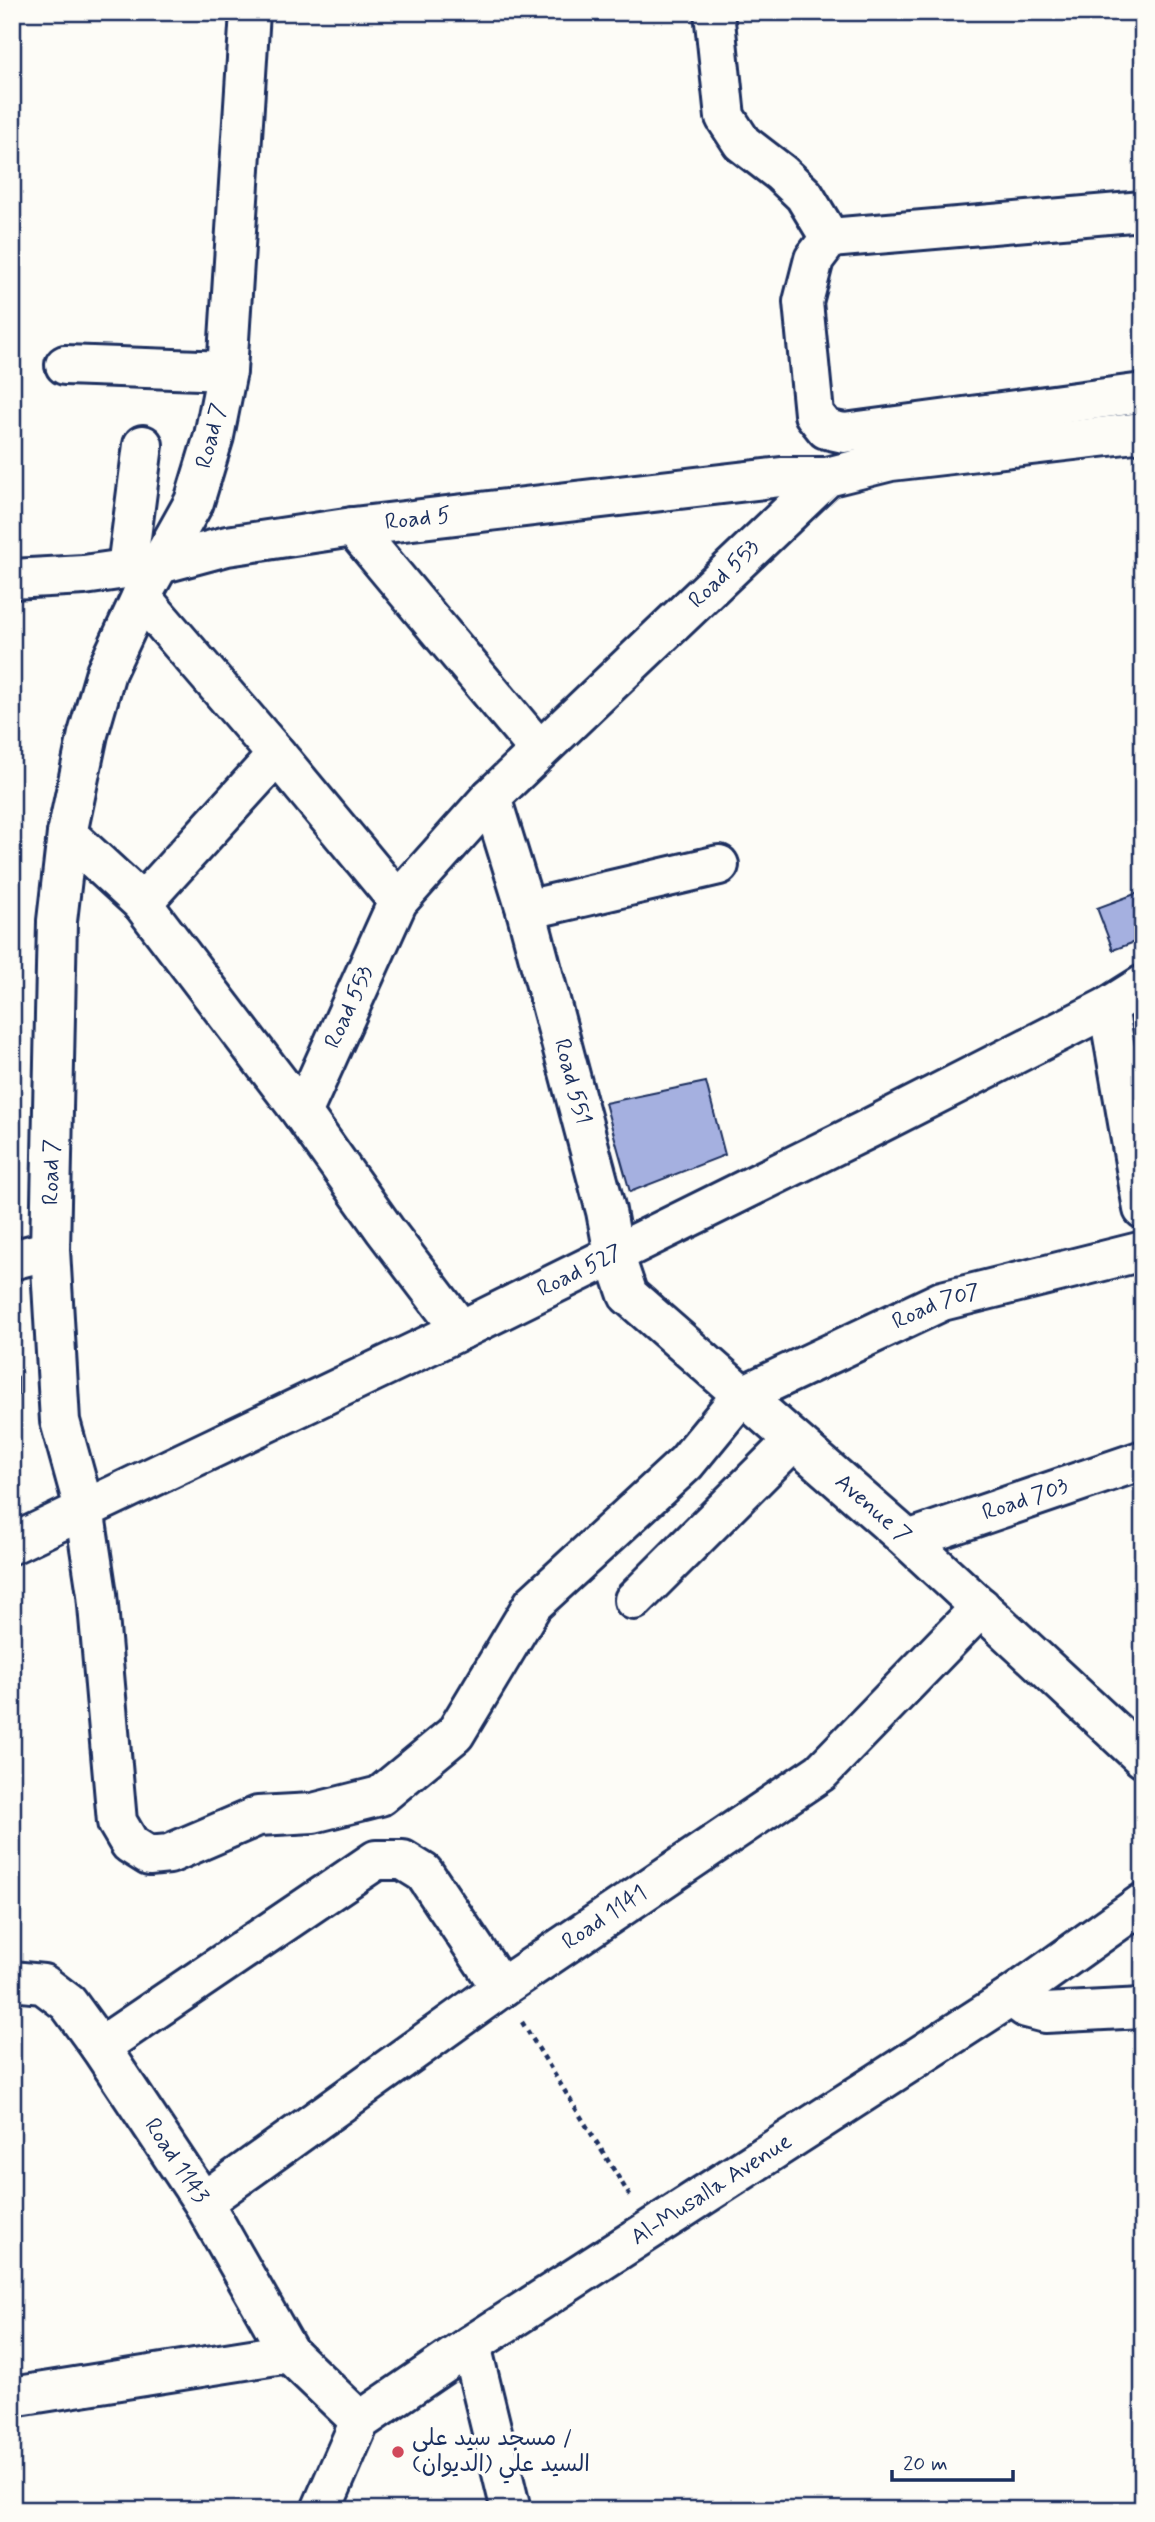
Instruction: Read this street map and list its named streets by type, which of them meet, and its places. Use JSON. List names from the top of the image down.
{
  "streets": {
    "street": [
      "Road 7",
      "Road 5",
      "Road 553",
      "Road 551",
      "Road 527",
      "Road 707",
      "Road 703",
      "Avenue 7",
      "Road 1141",
      "Road 1143",
      "Al-Musalla Avenue"
    ]
  },
  "crossings": [
    ["Road 7", "Road 5"],
    ["Road 7", "Road 527"],
    ["Road 7", "Road 707"],
    ["Road 7", "Avenue 7"],
    ["Road 5", "Road 553"],
    ["Road 553", "Road 551"],
    ["Road 551", "Road 527"],
    ["Road 551", "Avenue 7"],
    ["Road 527", "Avenue 7"],
    ["Road 707", "Avenue 7"],
    ["Road 703", "Avenue 7"],
    ["Avenue 7", "Road 1141"],
    ["Road 1141", "Road 1143"],
    ["Road 1143", "Al-Musalla Avenue"]
  ],
  "places": ["مسجد سيد علي / السيد علي (الديوان)"],
  "scale_bar": "20 m"
}
